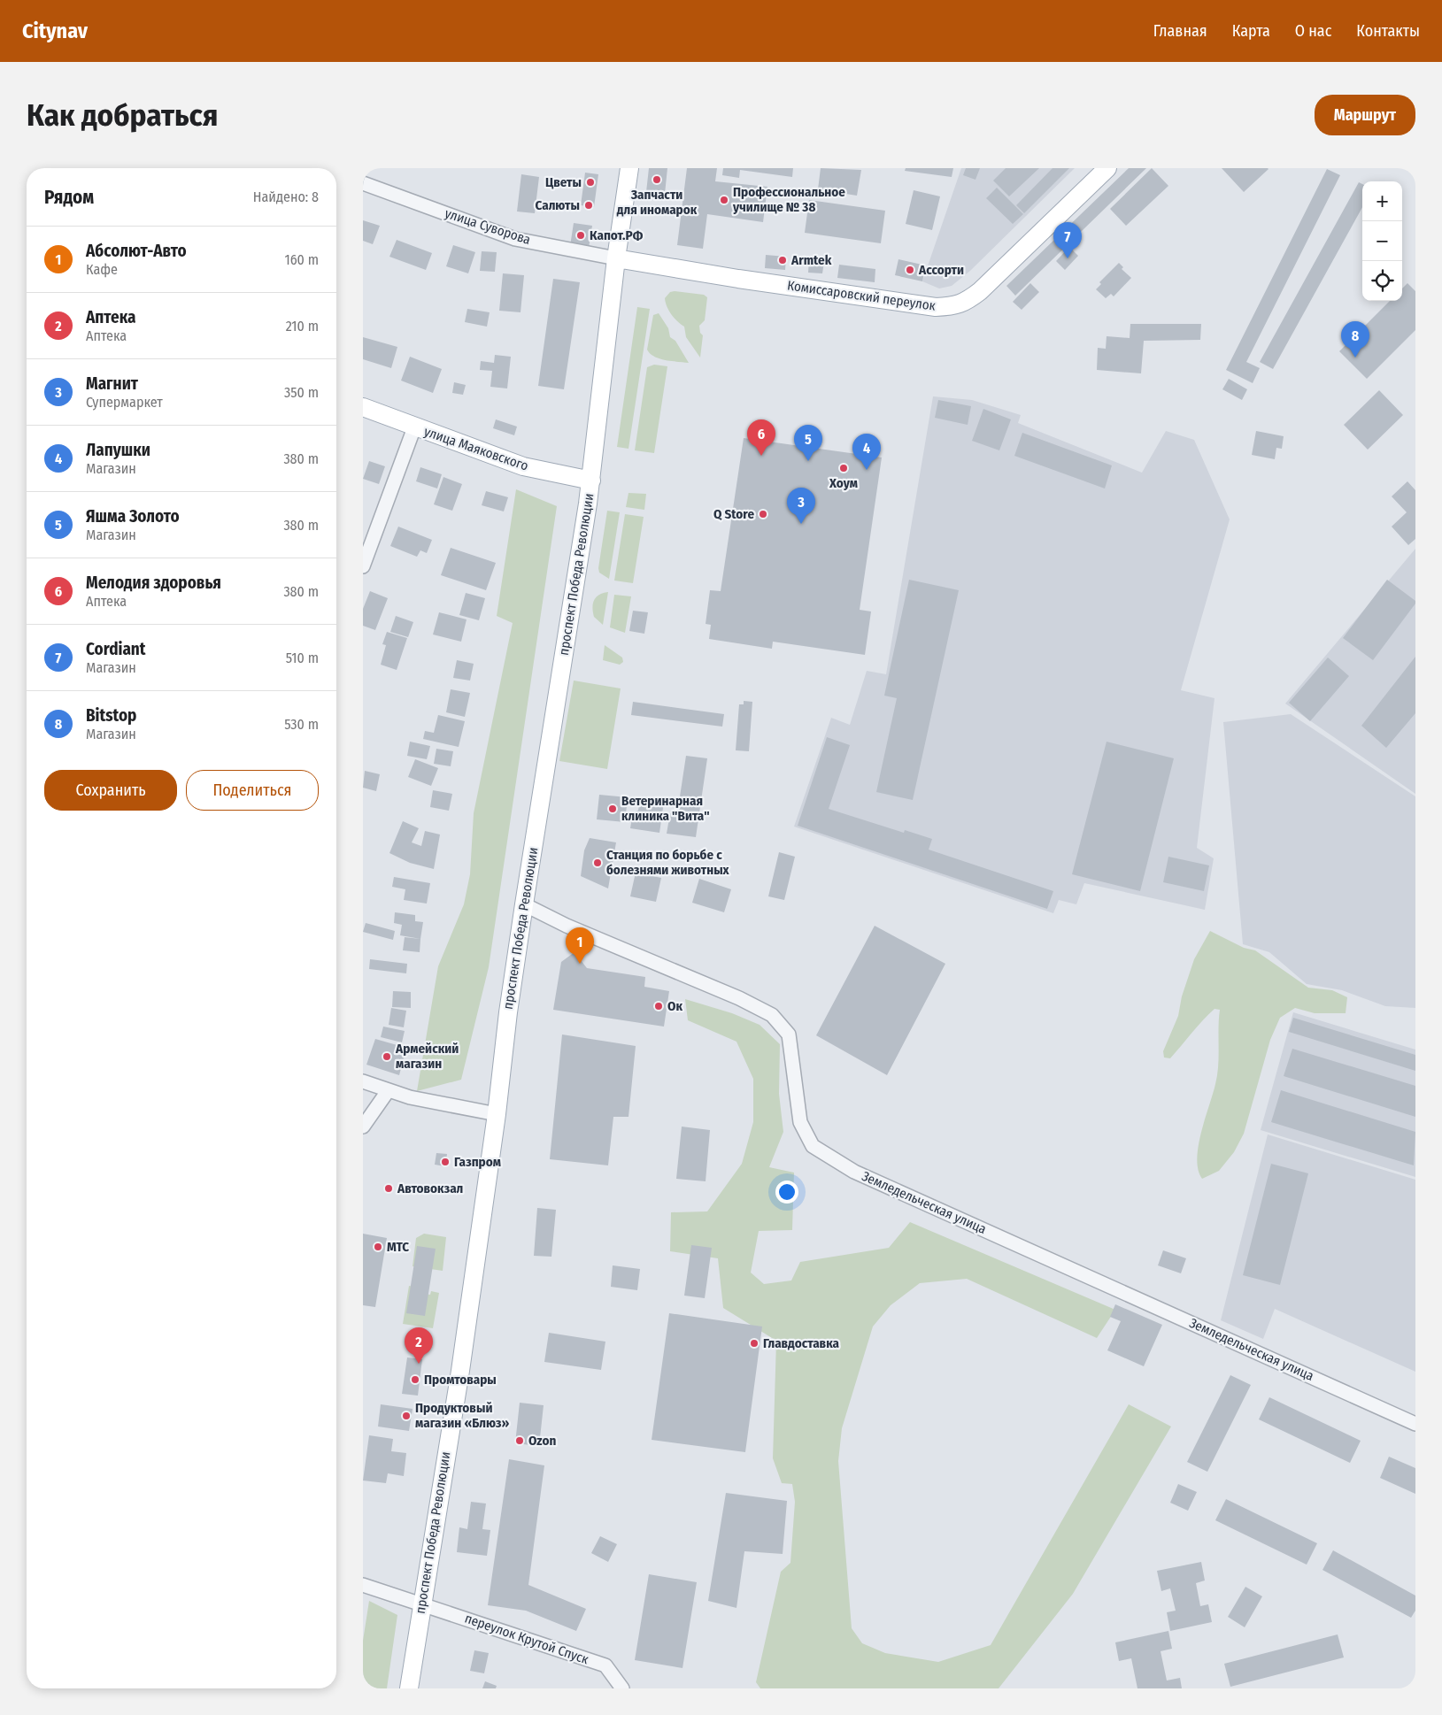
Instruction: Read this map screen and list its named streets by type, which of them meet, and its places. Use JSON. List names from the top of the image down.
{
  "streets": {
    "main road": ["Комиссаровский переулок", "улица Маяковского", "проспект Победа Революции"],
    "street": ["улица Суворова", "Земледельческая улица", "переулок Крутой Спуск"]
  },
  "crossings": [
    ["улица Суворова", "Комиссаровский переулок"],
    ["улица Суворова", "проспект Победа Революции"],
    ["Комиссаровский переулок", "проспект Победа Революции"],
    ["улица Маяковского", "проспект Победа Революции"],
    ["проспект Победа Революции", "Земледельческая улица"],
    ["проспект Победа Революции", "переулок Крутой Спуск"]
  ],
  "places": [
    "Запчасти для иномарок",
    "Цветы",
    "Профессиональное училище № 38",
    "Салюты",
    "Капот.РФ",
    "Armtek",
    "Ассорти",
    "Хоум",
    "Q Store",
    "Ветеринарная клиника \"Вита\"",
    "Станция по борьбе с болезнями животных",
    "Ок",
    "Армейский магазин",
    "Газпром",
    "Автовокзал",
    "МТС",
    "Главдоставка",
    "Промтовары",
    "Продуктовый магазин «Блюз»",
    "Ozon"
  ],
  "page": {
    "header": "Citynav",
    "nav": [
      "Главная",
      "Карта",
      "О нас",
      "Контакты"
    ],
    "buttons": [
      "Маршрут",
      ["Сохранить", "Поделиться"]
    ],
    "title": "Как добраться",
    "heading": ["Рядом", "Найдено: 8"],
    "map_buttons": ["+", "−"],
    "pins": [
      "7",
      "8",
      "6",
      "5",
      "4",
      "3",
      "1",
      "2"
    ],
    "list": [
      {
        "mark": "1",
        "name": "Абсолют-Авто",
        "note": "Кафе",
        "value": "160 m"
      },
      {
        "mark": "2",
        "name": "Аптека",
        "note": "Аптека",
        "value": "210 m"
      },
      {
        "mark": "3",
        "name": "Магнит",
        "note": "Супермаркет",
        "value": "350 m"
      },
      {
        "mark": "4",
        "name": "Лапушки",
        "note": "Магазин",
        "value": "380 m"
      },
      {
        "mark": "5",
        "name": "Яшма Золото",
        "note": "Магазин",
        "value": "380 m"
      },
      {
        "mark": "6",
        "name": "Мелодия здоровья",
        "note": "Аптека",
        "value": "380 m"
      },
      {
        "mark": "7",
        "name": "Cordiant",
        "note": "Магазин",
        "value": "510 m"
      },
      {
        "mark": "8",
        "name": "Bitstop",
        "note": "Магазин",
        "value": "530 m"
      }
    ]
  }
}
